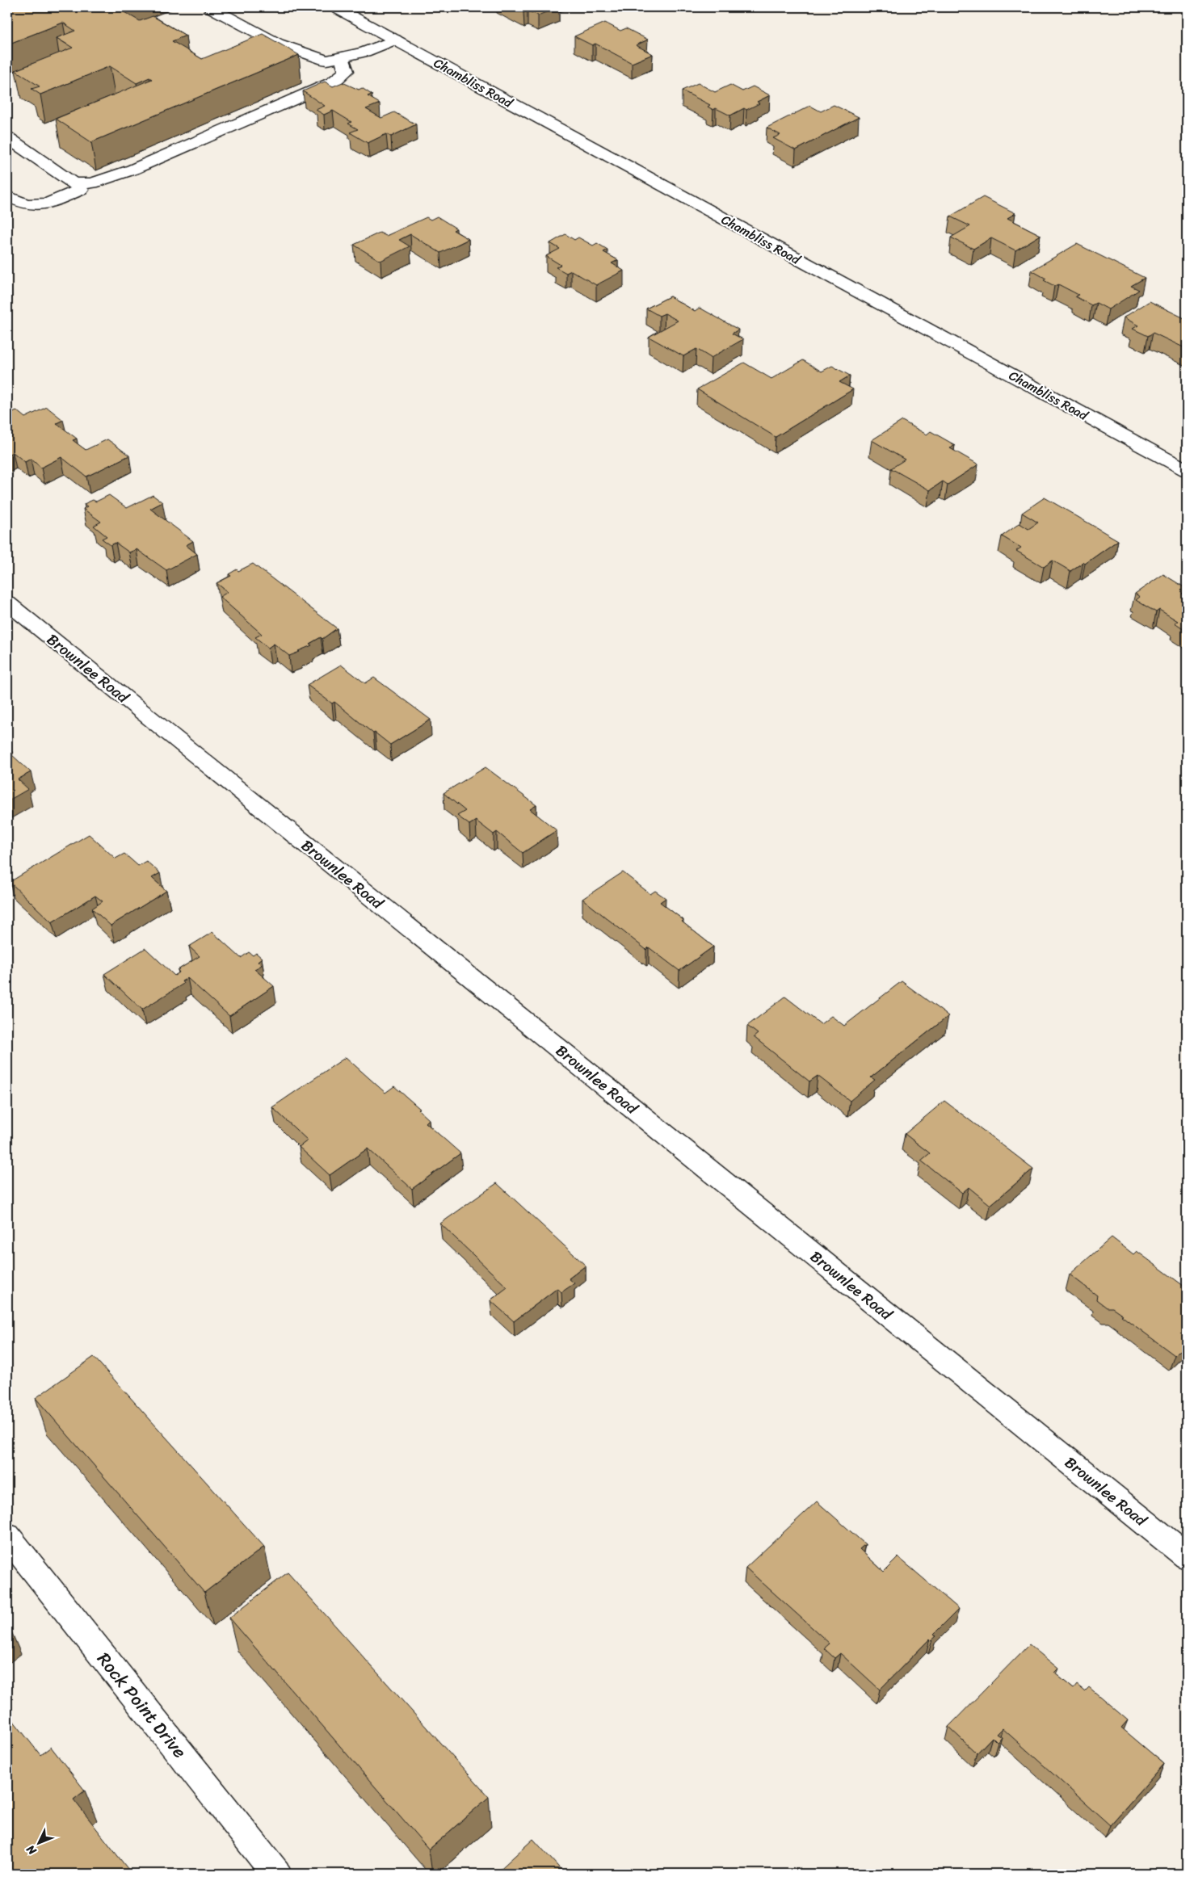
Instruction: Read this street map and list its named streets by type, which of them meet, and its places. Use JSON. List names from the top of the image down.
{
  "streets": {
    "street": ["Chambliss Road", "Brownlee Road", "Rock Point Drive"]
  },
  "north": "bottom left"
}
